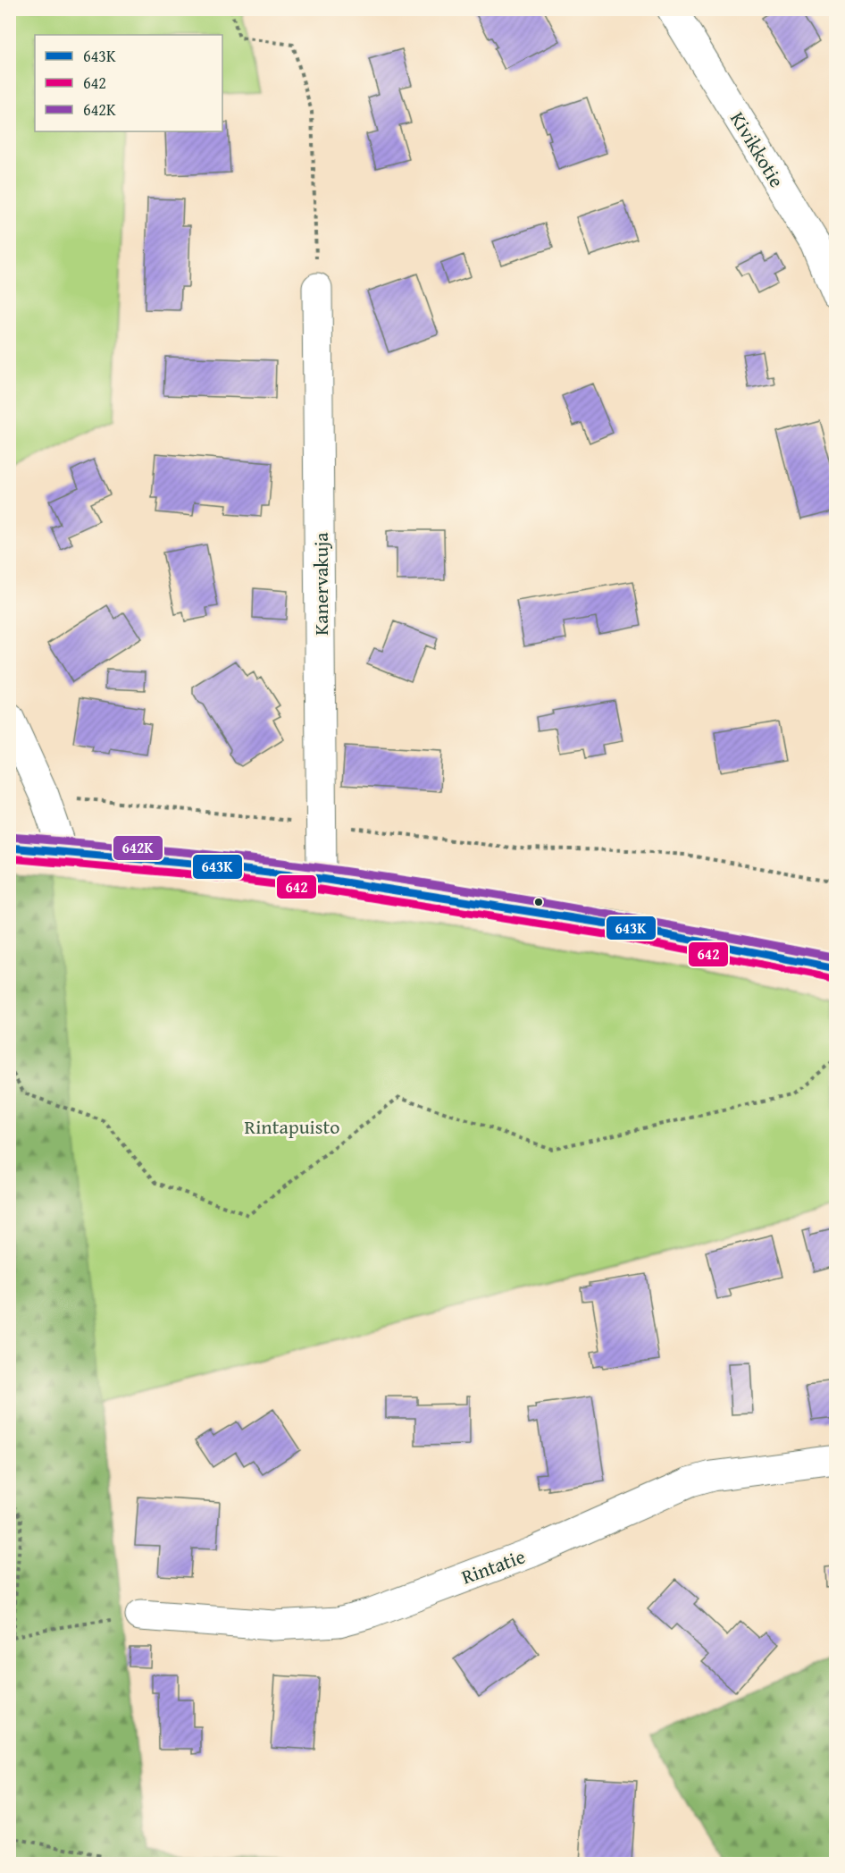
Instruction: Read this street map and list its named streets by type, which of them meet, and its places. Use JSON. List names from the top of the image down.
{
  "streets": {
    "street": ["Kivikkotie", "Kanervakuja", "Rintatie"]
  },
  "parks": ["Rintapuisto"],
  "lines": ["transit line 642K", "transit line 643K", "transit line 642"],
  "legend": ["643K", "642", "642K"]
}
